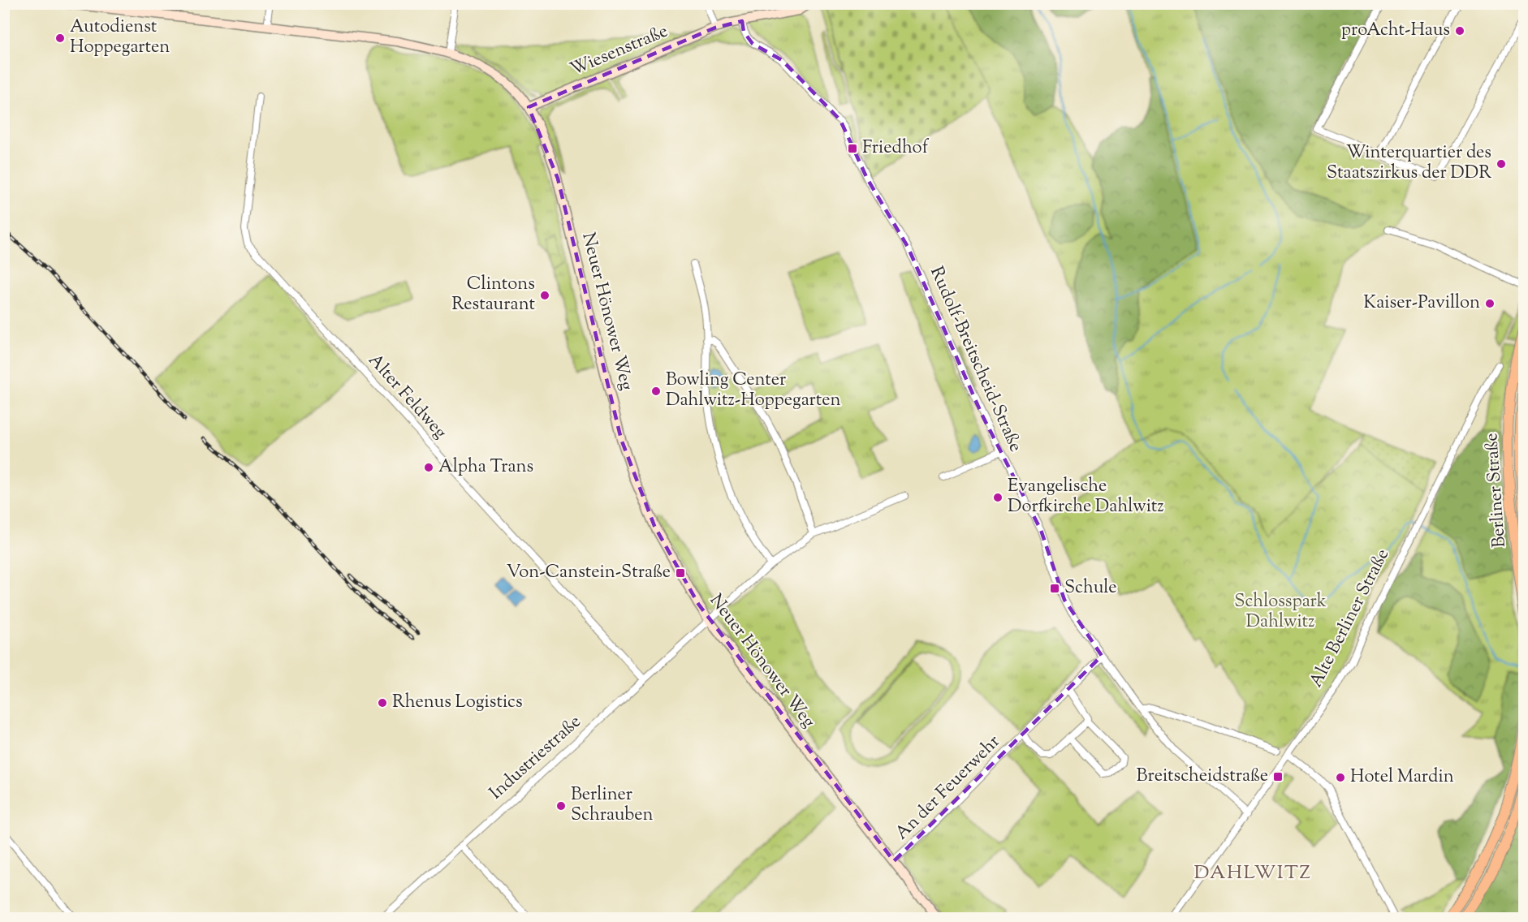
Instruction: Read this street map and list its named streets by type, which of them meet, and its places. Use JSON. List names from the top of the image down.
{
  "streets": {
    "main road": ["Wiesenstraße", "Neuer Hönower Weg", "Berliner Straße"],
    "street": [
      "Rudolf-Breitscheid-Straße",
      "Alter Feldweg",
      "Alte Berliner Straße",
      "Industriestraße",
      "An der Feuerwehr"
    ]
  },
  "crossings": [
    ["Wiesenstraße", "Neuer Hönower Weg"],
    ["Wiesenstraße", "Rudolf-Breitscheid-Straße"],
    ["Neuer Hönower Weg", "Industriestraße"],
    ["Neuer Hönower Weg", "An der Feuerwehr"],
    ["Rudolf-Breitscheid-Straße", "Alte Berliner Straße"],
    ["Rudolf-Breitscheid-Straße", "An der Feuerwehr"],
    ["Alter Feldweg", "Industriestraße"]
  ],
  "districts": ["DAHLWITZ"],
  "parks": ["Schlosspark Dahlwitz"],
  "places": {
    "other": [
      "proAcht-Haus",
      "Autodienst Hoppegarten",
      "Winterquartier des Staatszirkus der DDR",
      "Clintons Restaurant",
      "Kaiser-Pavillon",
      "Bowling Center Dahlwitz-Hoppegarten",
      "Alpha Trans",
      "Evangelische Dorfkirche Dahlwitz",
      "Rhenus Logistics",
      "Hotel Mardin",
      "Berliner Schrauben"
    ],
    "transit": [
      "Friedhof",
      "Von-Canstein-Straße",
      "Schule",
      "Breitscheidstraße"
    ]
  }
}
